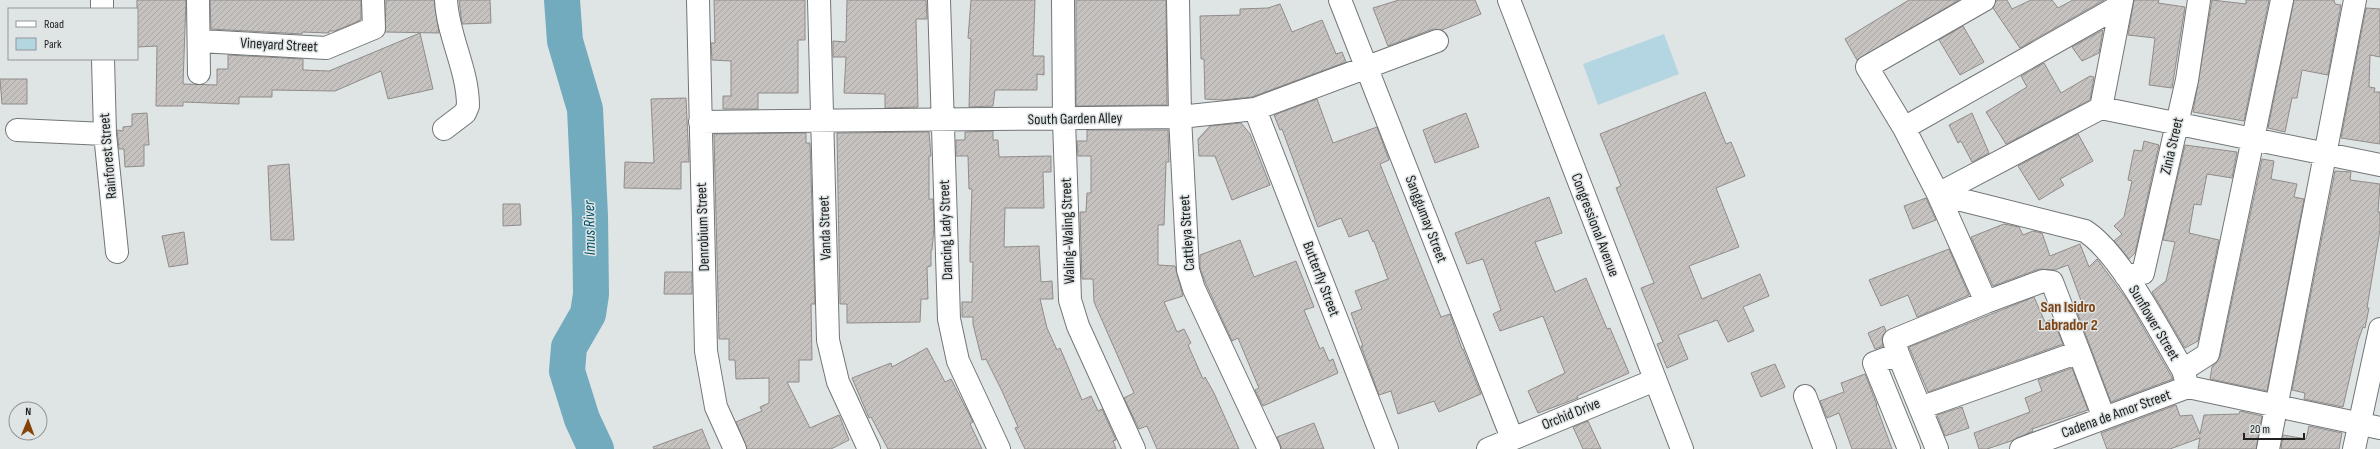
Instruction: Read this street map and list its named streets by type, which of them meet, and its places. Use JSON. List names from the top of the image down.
{
  "streets": {
    "street": [
      "Vineyard Street",
      "South Garden Alley",
      "Zinia Street",
      "Rainforest Street",
      "Sanggumay Street",
      "Congressional Avenue",
      "Denrobium Street",
      "Vanda Street",
      "Dancing Lady Street",
      "Waling-Waling Street",
      "Cattleya Street",
      "Butterfly Street",
      "Sunflower Street",
      "Orchid Drive",
      "Cadena de Amor Street"
    ]
  },
  "crossings": [
    ["South Garden Alley", "Sanggumay Street"],
    ["South Garden Alley", "Denrobium Street"],
    ["South Garden Alley", "Vanda Street"],
    ["South Garden Alley", "Dancing Lady Street"],
    ["South Garden Alley", "Waling-Waling Street"],
    ["South Garden Alley", "Cattleya Street"],
    ["South Garden Alley", "Butterfly Street"],
    ["Zinia Street", "Sunflower Street"],
    ["Sanggumay Street", "Orchid Drive"],
    ["Congressional Avenue", "Orchid Drive"],
    ["Sunflower Street", "Cadena de Amor Street"]
  ],
  "districts": ["San Isidro Labrador 2"],
  "water": ["Imus River"],
  "legend": ["Road", "Park"],
  "scale_bar": "20 m",
  "north": "top"
}
